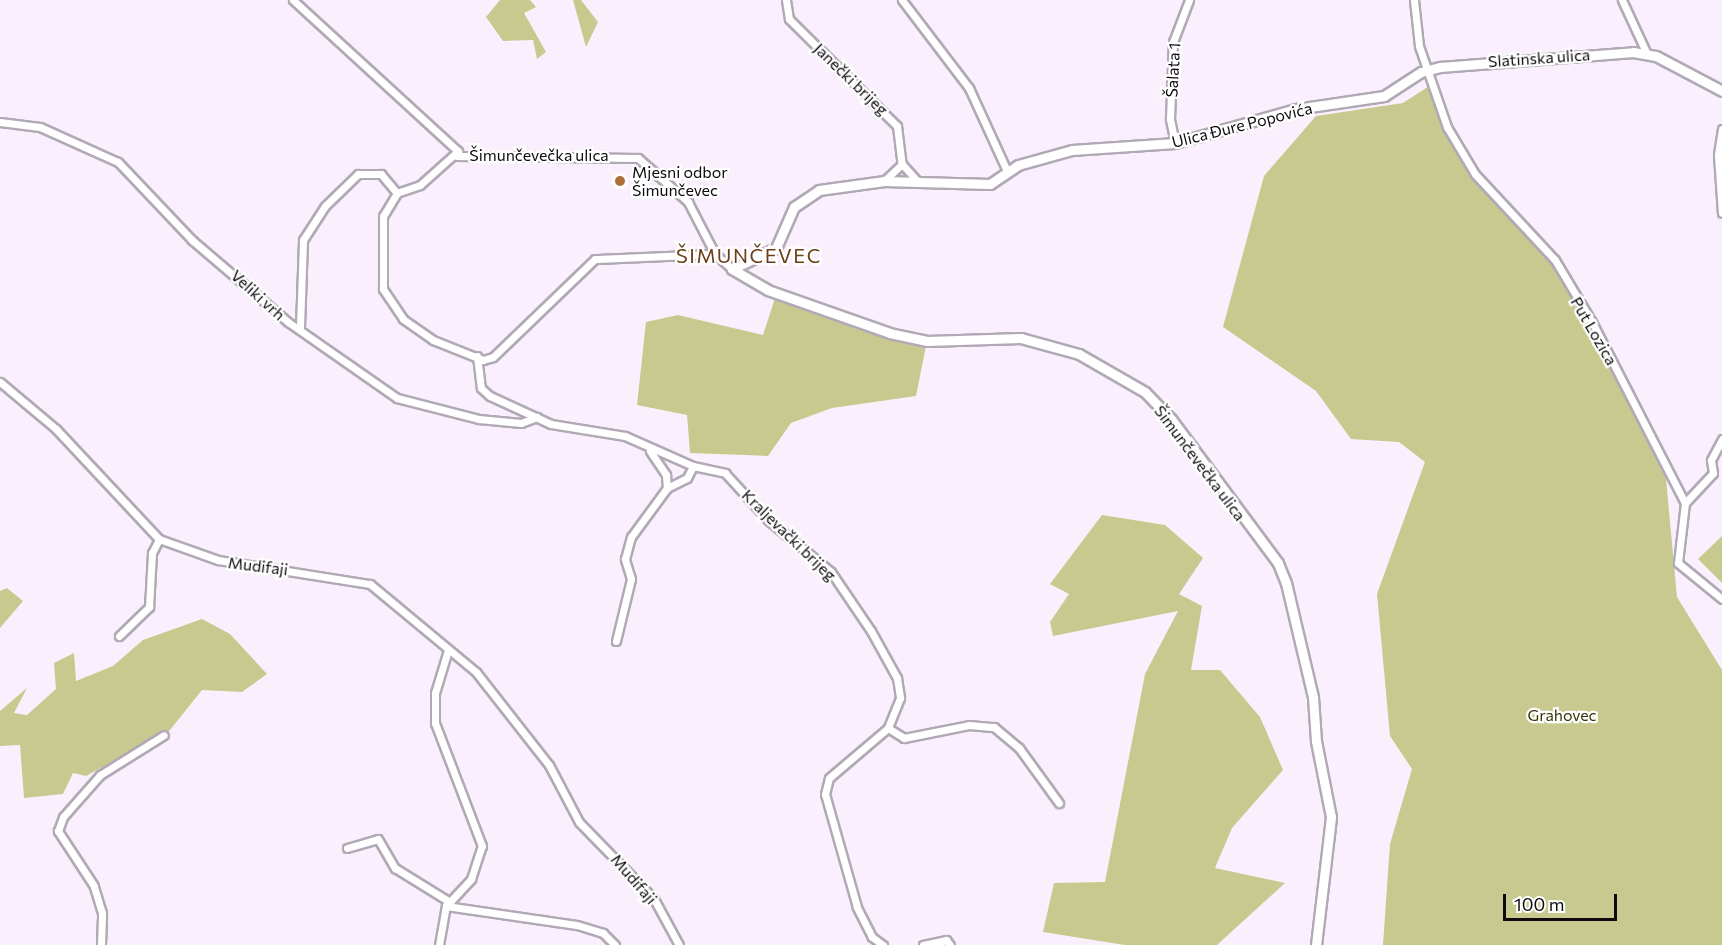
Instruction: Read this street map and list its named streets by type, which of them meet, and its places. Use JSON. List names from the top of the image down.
{
  "streets": {
    "street": [
      "Slatinska ulica",
      "Šalata 1",
      "Janečki brijeg",
      "Ulica Đure Popovića",
      "Šimunčevečka ulica",
      "Veliki vrh",
      "Put Lozica",
      "Kraljevački brijeg",
      "Mudifaji"
    ]
  },
  "crossings": [
    ["Slatinska ulica", "Ulica Đure Popovića"],
    ["Slatinska ulica", "Put Lozica"],
    ["Šalata 1", "Ulica Đure Popovića"],
    ["Ulica Đure Popovića", "Šimunčevečka ulica"],
    ["Ulica Đure Popovića", "Put Lozica"],
    ["Veliki vrh", "Kraljevački brijeg"]
  ],
  "districts": ["ŠIMUNČEVEC"],
  "parks": ["Grahovec"],
  "places": ["Mjesni odbor Šimunčevec"],
  "scale_bar": "100 m"
}
